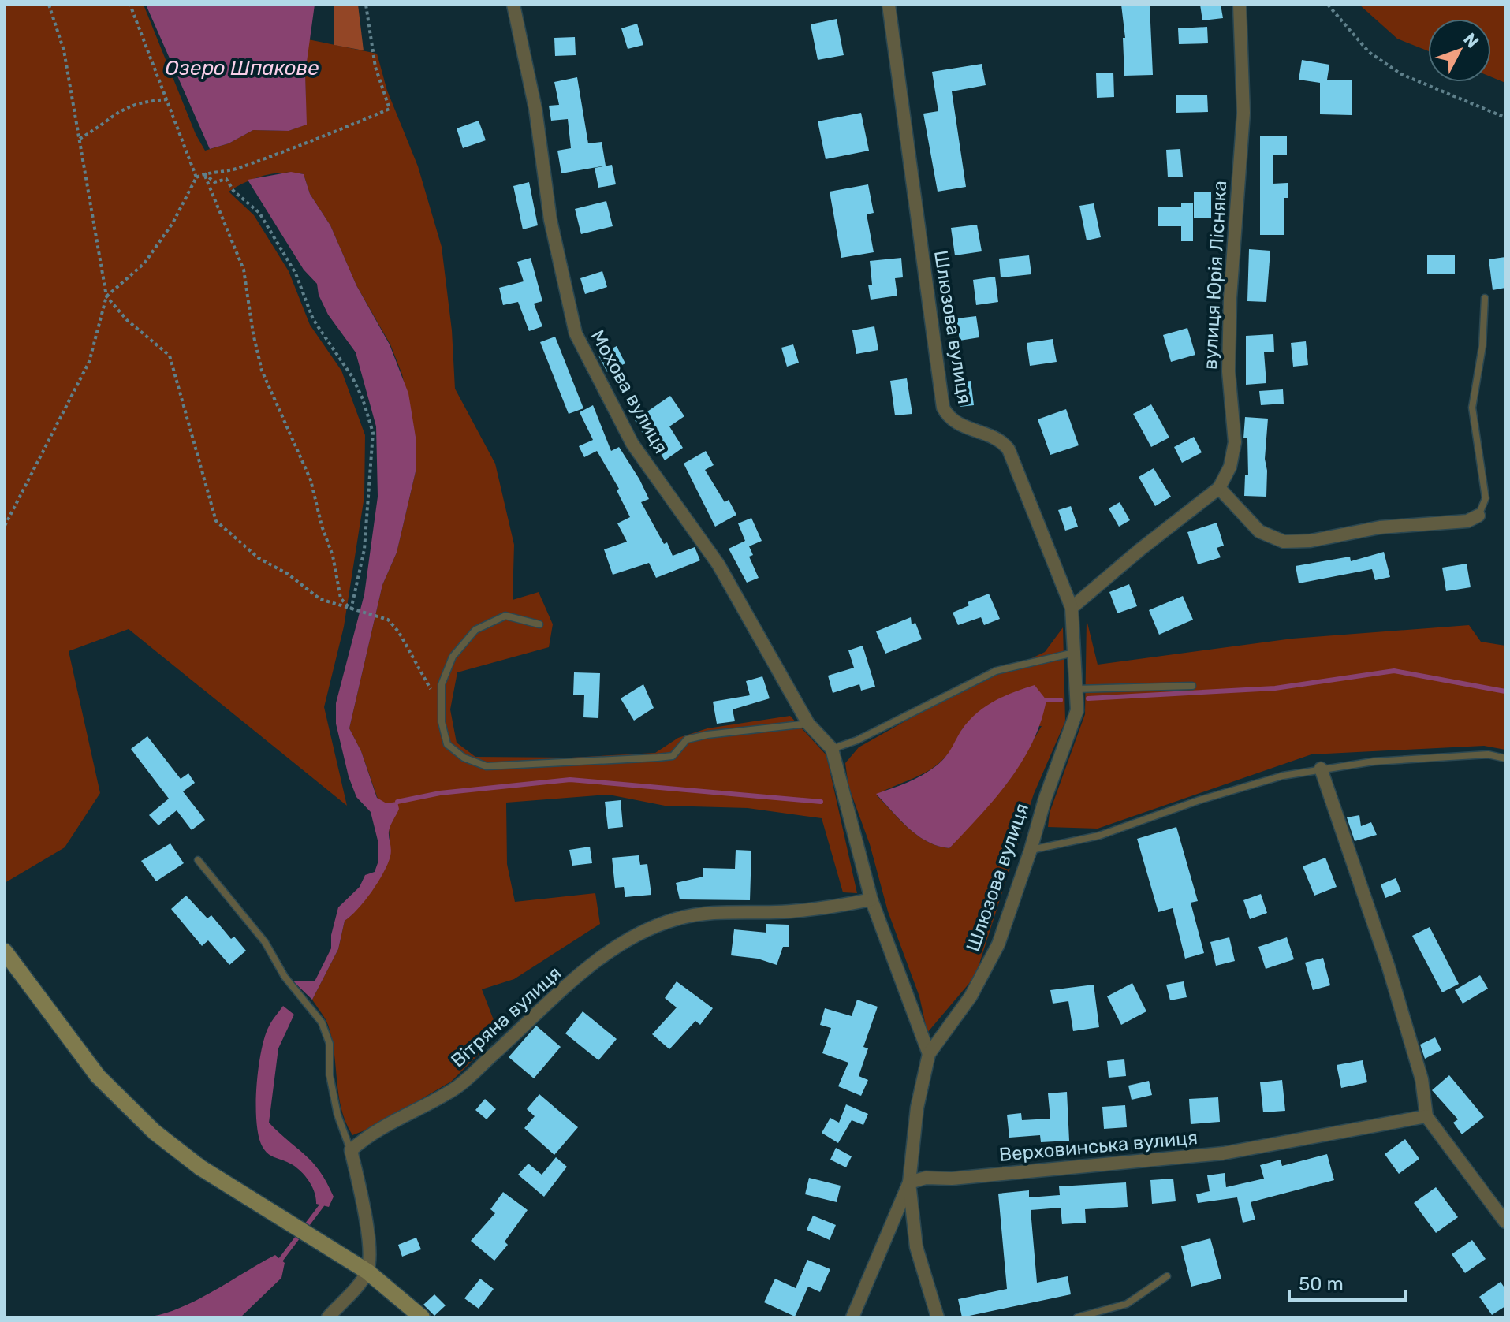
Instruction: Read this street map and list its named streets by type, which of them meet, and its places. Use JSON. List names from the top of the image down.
{
  "streets": {
    "street": [
      "вулиця Юрія Лісняка",
      "Шлюзова вулиця",
      "Мохова вулиця",
      "Вітряна вулиця",
      "Верховинська вулиця"
    ]
  },
  "crossings": [
    ["Шлюзова вулиця", "Верховинська вулиця"]
  ],
  "water": ["Озеро Шпакове"],
  "scale_bar": "50 m",
  "north": "top right"
}
